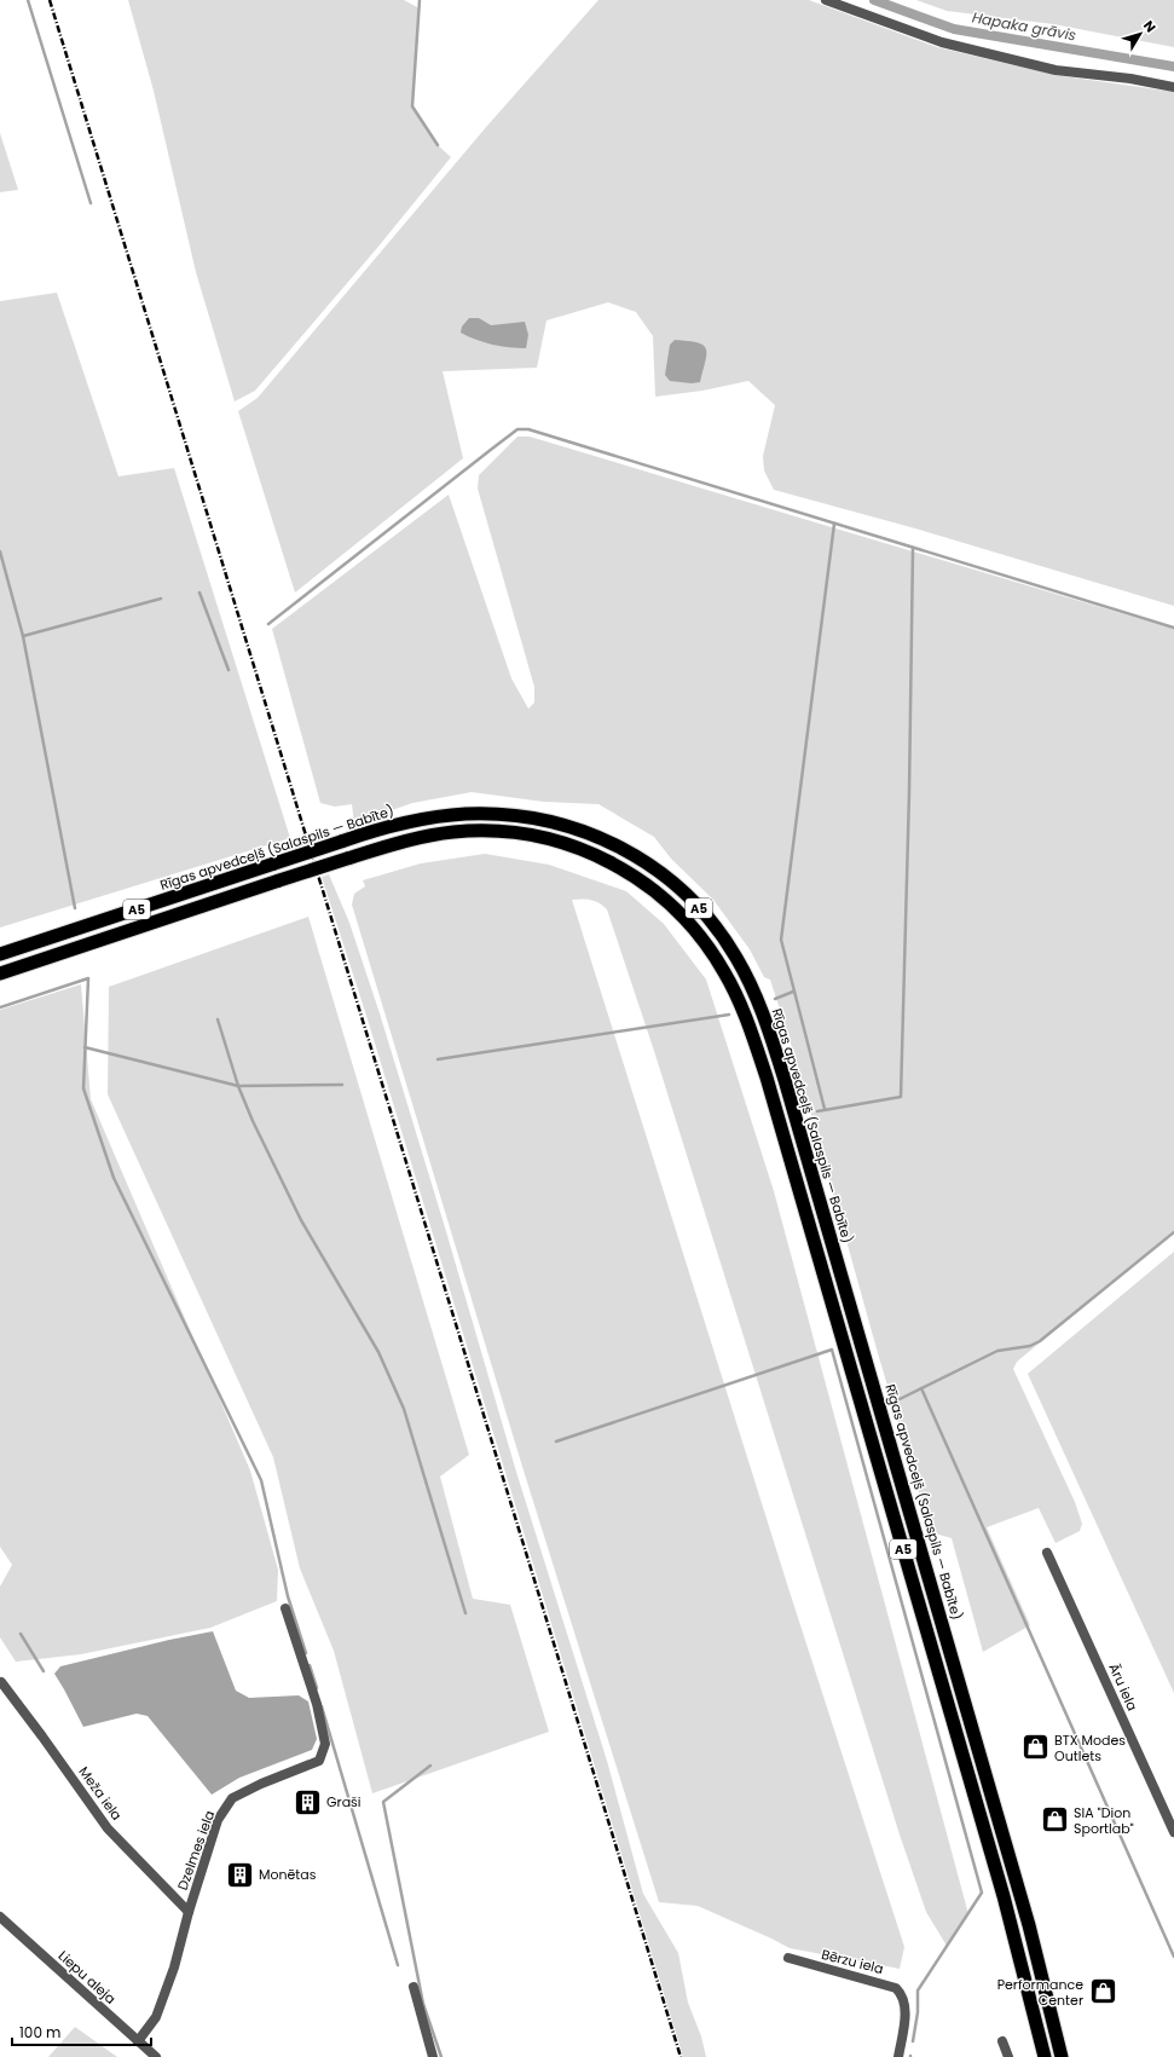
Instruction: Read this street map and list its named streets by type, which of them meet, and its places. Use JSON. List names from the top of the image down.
{
  "streets": {
    "highway": ["Rīgas apvedceļš (Salaspils — Babīte)", "A5"],
    "street": [
      "Āru iela",
      "Meža iela",
      "Dzelmes iela",
      "Bērzu iela",
      "Liepu aleja"
    ]
  },
  "crossings": [
    ["Meža iela", "Dzelmes iela"],
    ["Dzelmes iela", "Liepu aleja"]
  ],
  "water": ["Hapaka grāvis"],
  "places": {
    "shop": ["BTX Modes Outlets", "SIA \"Dion Sportlab\"", "Performance Center"],
    "building": ["Graši", "Monētas"]
  },
  "scale_bar": "100 m",
  "north": "top right"
}
